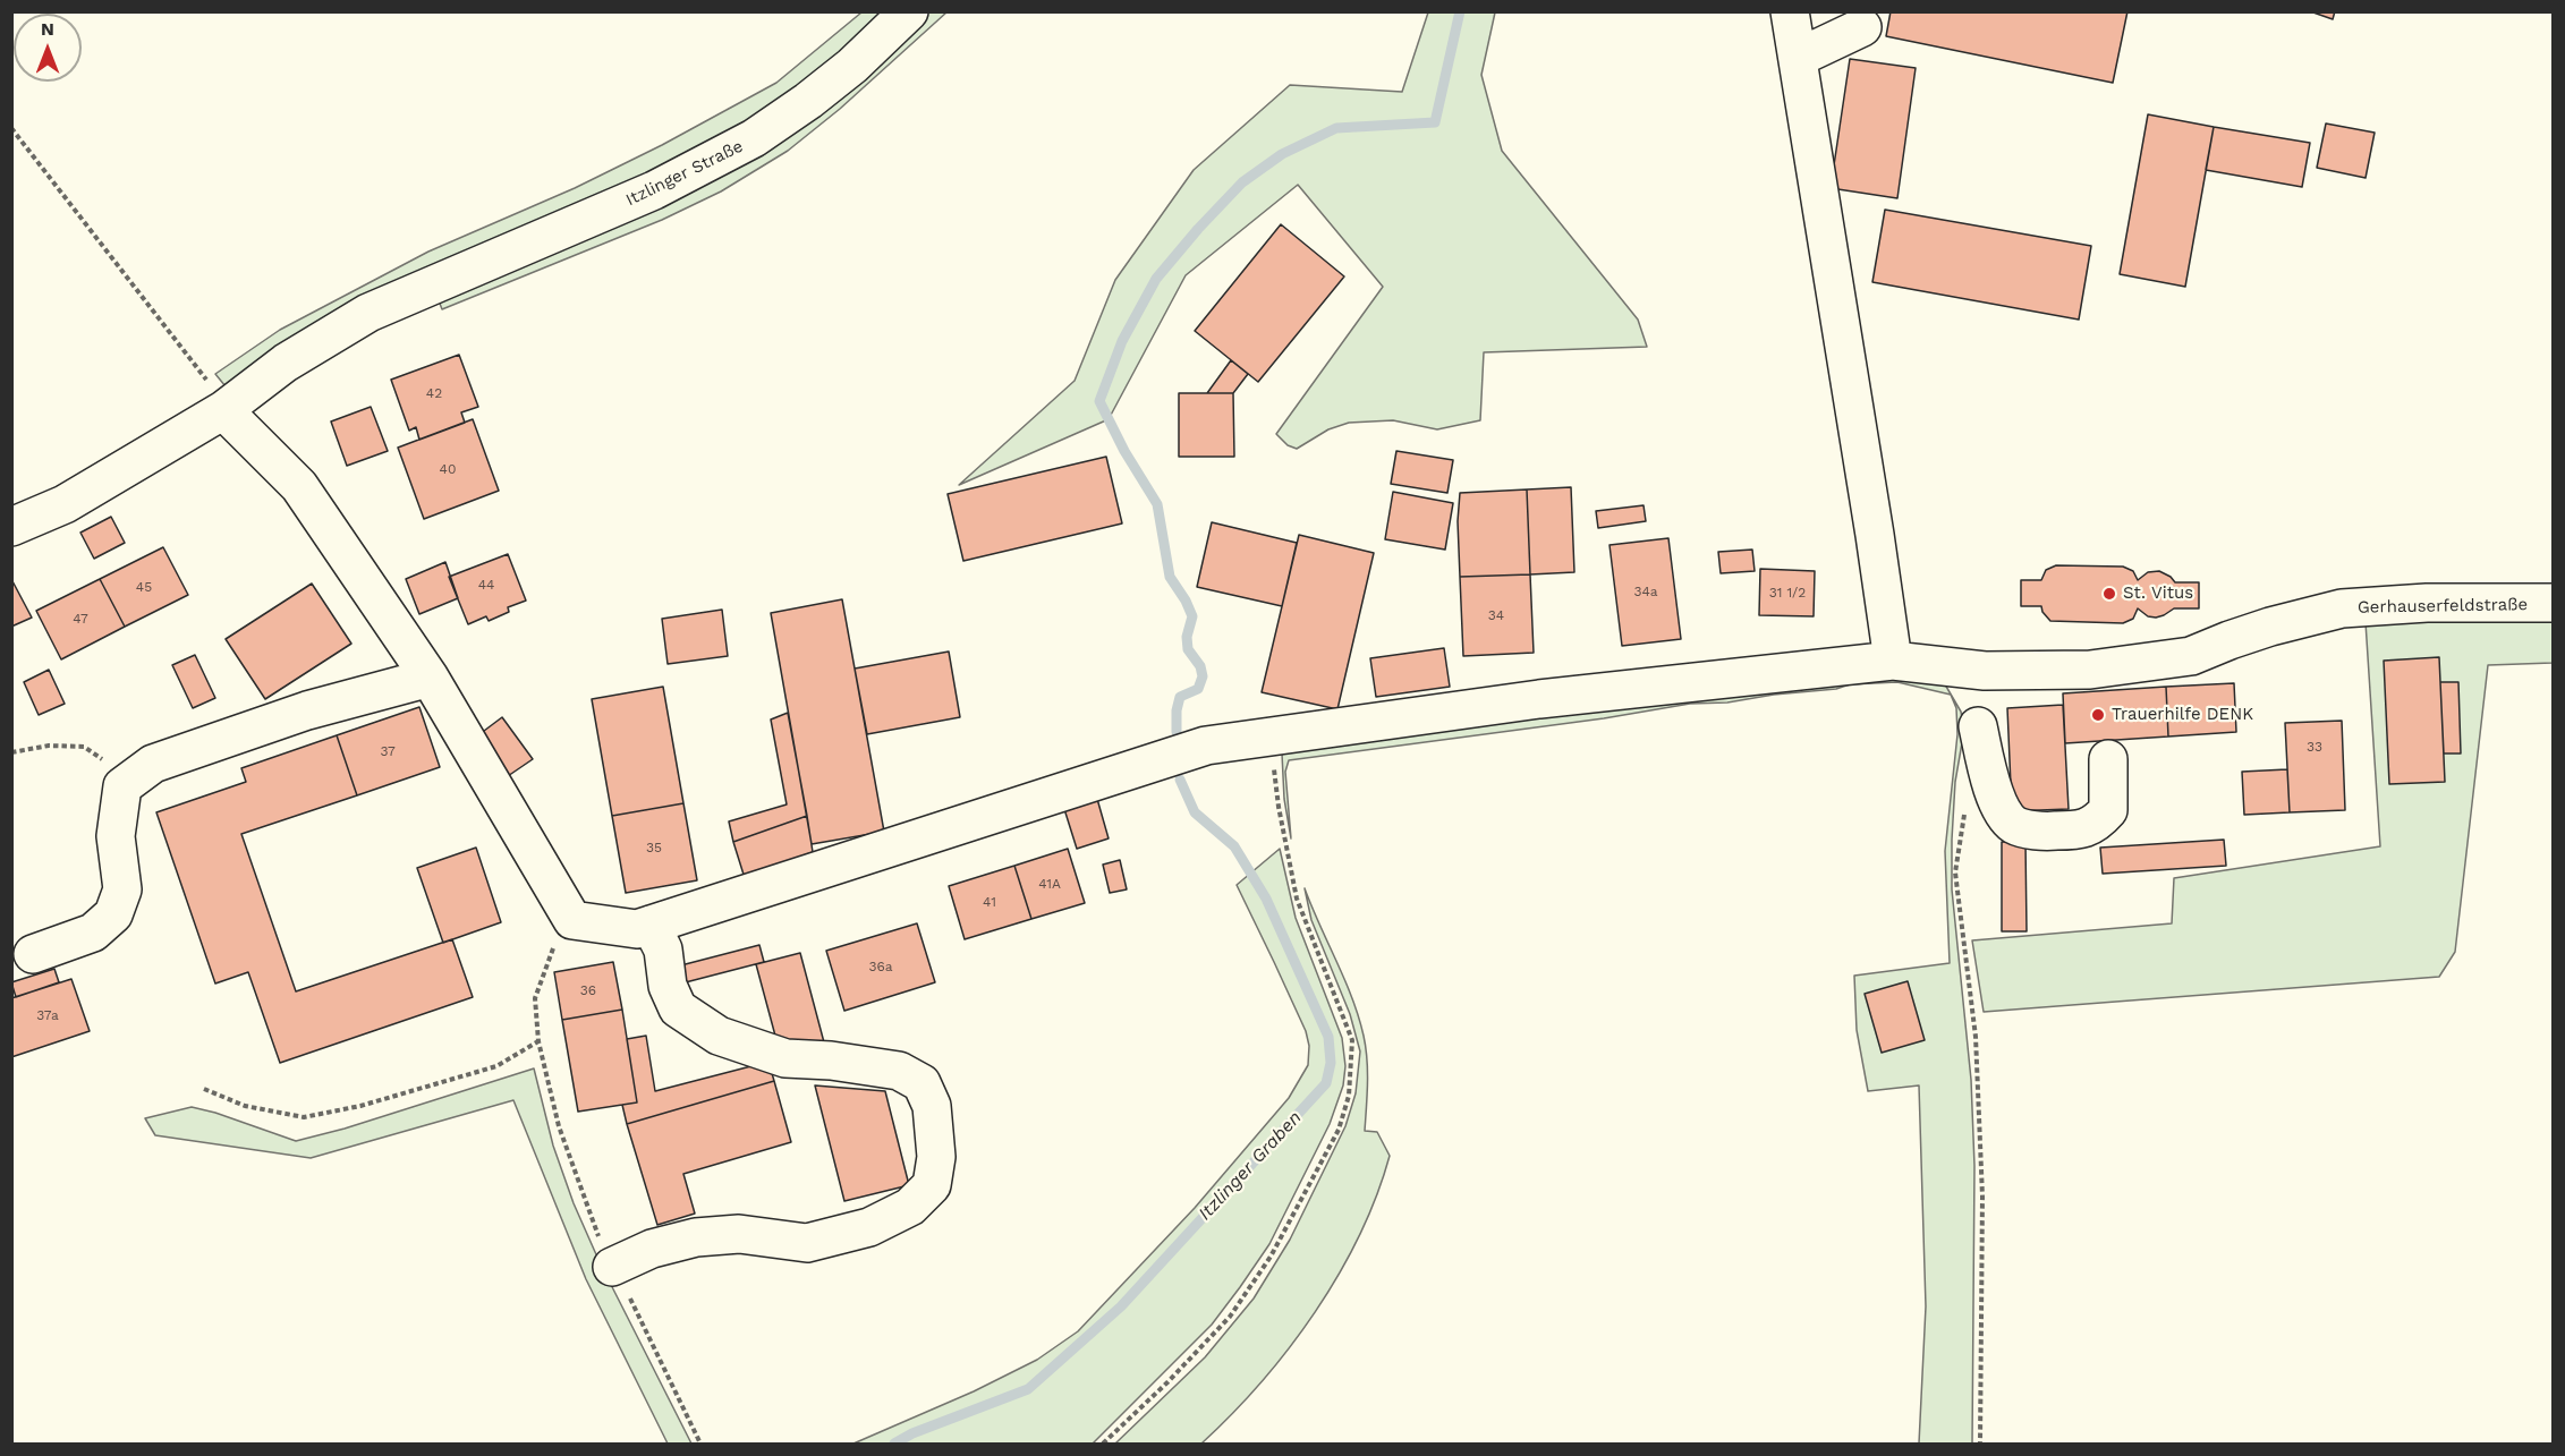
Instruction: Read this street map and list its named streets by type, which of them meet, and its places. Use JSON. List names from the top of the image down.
{
  "streets": {
    "street": ["Itzlinger Straße", "Gerhauserfeldstraße"]
  },
  "water": ["Itzlinger Graben"],
  "places": ["St. Vitus", "Trauerhilfe DENK"],
  "house_numbers": [
    "42",
    "40",
    "44",
    "45",
    "34a",
    "31 1/2",
    "34",
    "47",
    "33",
    "37",
    "35",
    "41A",
    "41",
    "36a",
    "36",
    "37a"
  ],
  "north": "top"
}
